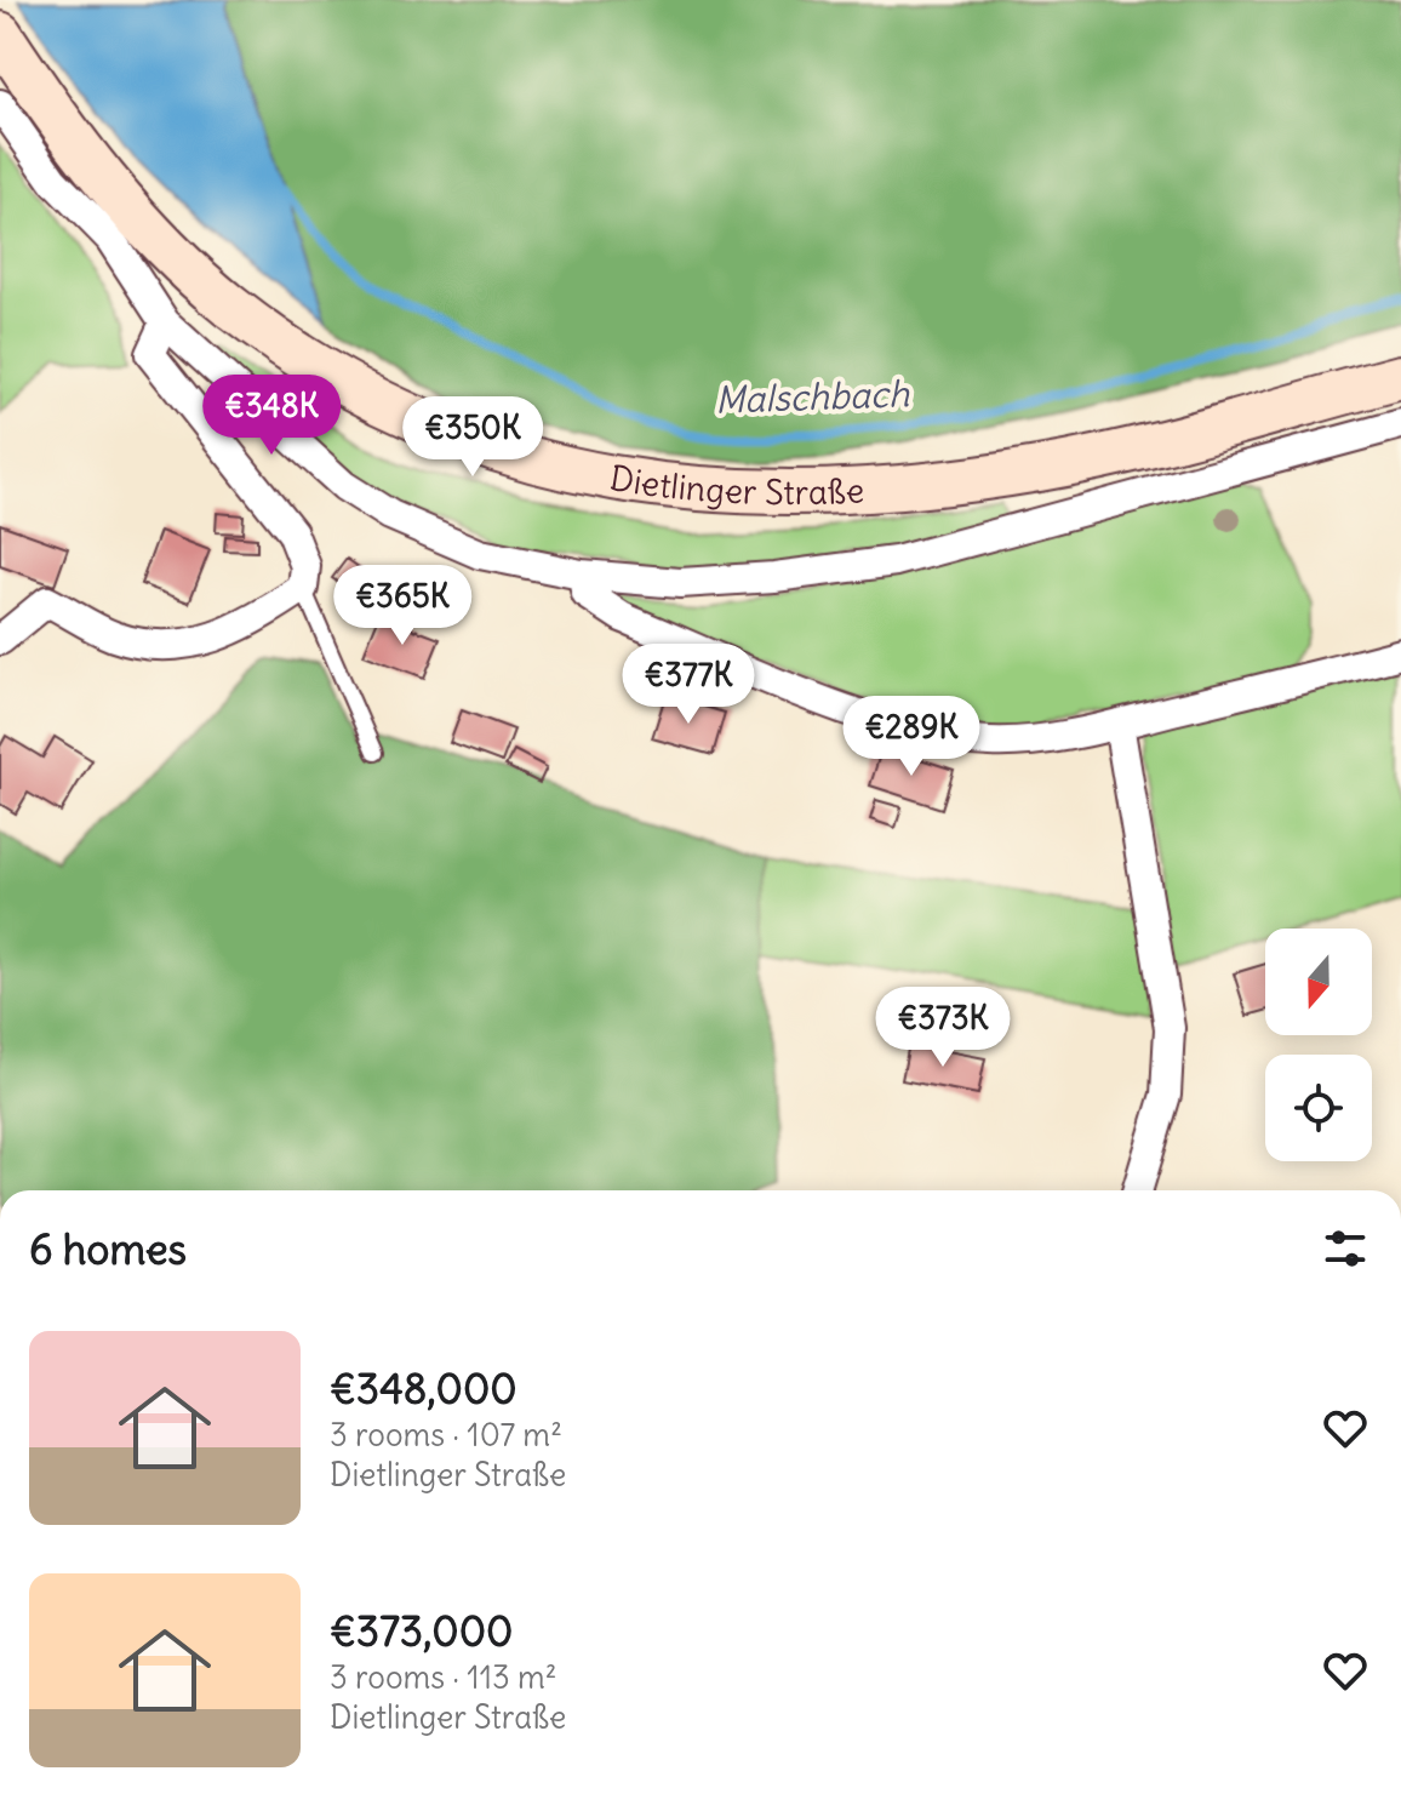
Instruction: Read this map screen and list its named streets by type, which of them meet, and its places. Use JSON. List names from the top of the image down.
{
  "streets": {
    "main road": ["Dietlinger Straße"]
  },
  "water": ["Malschbach"],
  "north": "bottom",
  "page": {
    "price": [
      "€348K",
      "€350K",
      "€365K",
      "€377K",
      "€289K",
      "€373K"
    ],
    "heading": "6 homes",
    "list": [
      {
        "name": "€348,000",
        "note": "3 rooms · 107 m² · Dietlinger Straße"
      },
      {
        "name": "€373,000",
        "note": "3 rooms · 113 m² · Dietlinger Straße"
      }
    ]
  }
}
